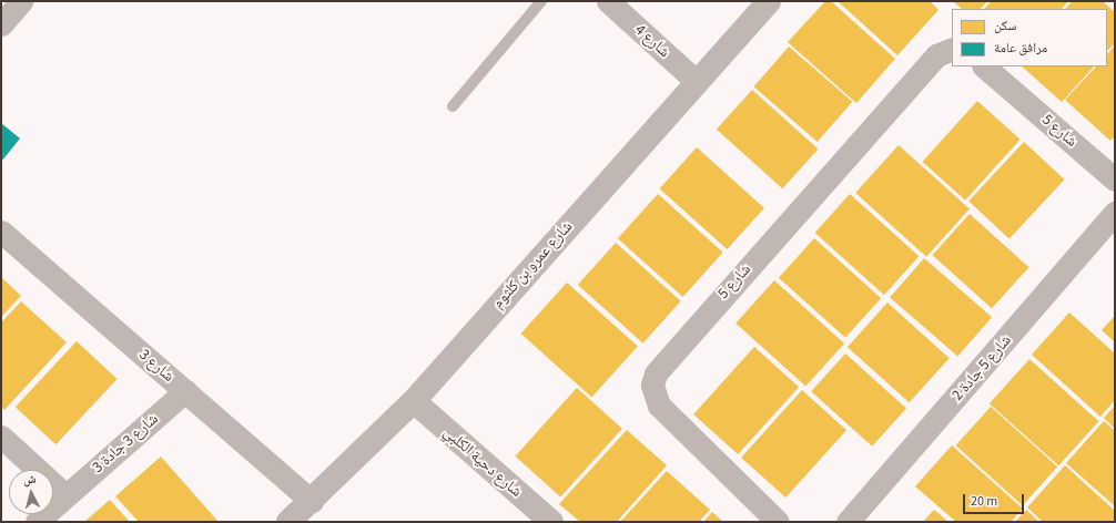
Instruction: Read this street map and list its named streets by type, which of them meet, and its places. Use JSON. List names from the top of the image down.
{
  "streets": {
    "street": [
      "شارع 4",
      "شارع 5",
      "شارع عمرو بن كلثوم",
      "شارع 3",
      "شارع 5 جادة 2",
      "شارع 3 جادة 3",
      "شارع دحية الكلبي"
    ]
  },
  "crossings": [
    ["شارع 4", "شارع عمرو بن كلثوم"],
    ["شارع عمرو بن كلثوم", "شارع 3"],
    ["شارع عمرو بن كلثوم", "شارع دحية الكلبي"],
    ["شارع 3", "شارع 3 جادة 3"]
  ],
  "legend": ["سكن", "مرافق عامة"],
  "scale_bar": "20 m",
  "north": "top"
}
